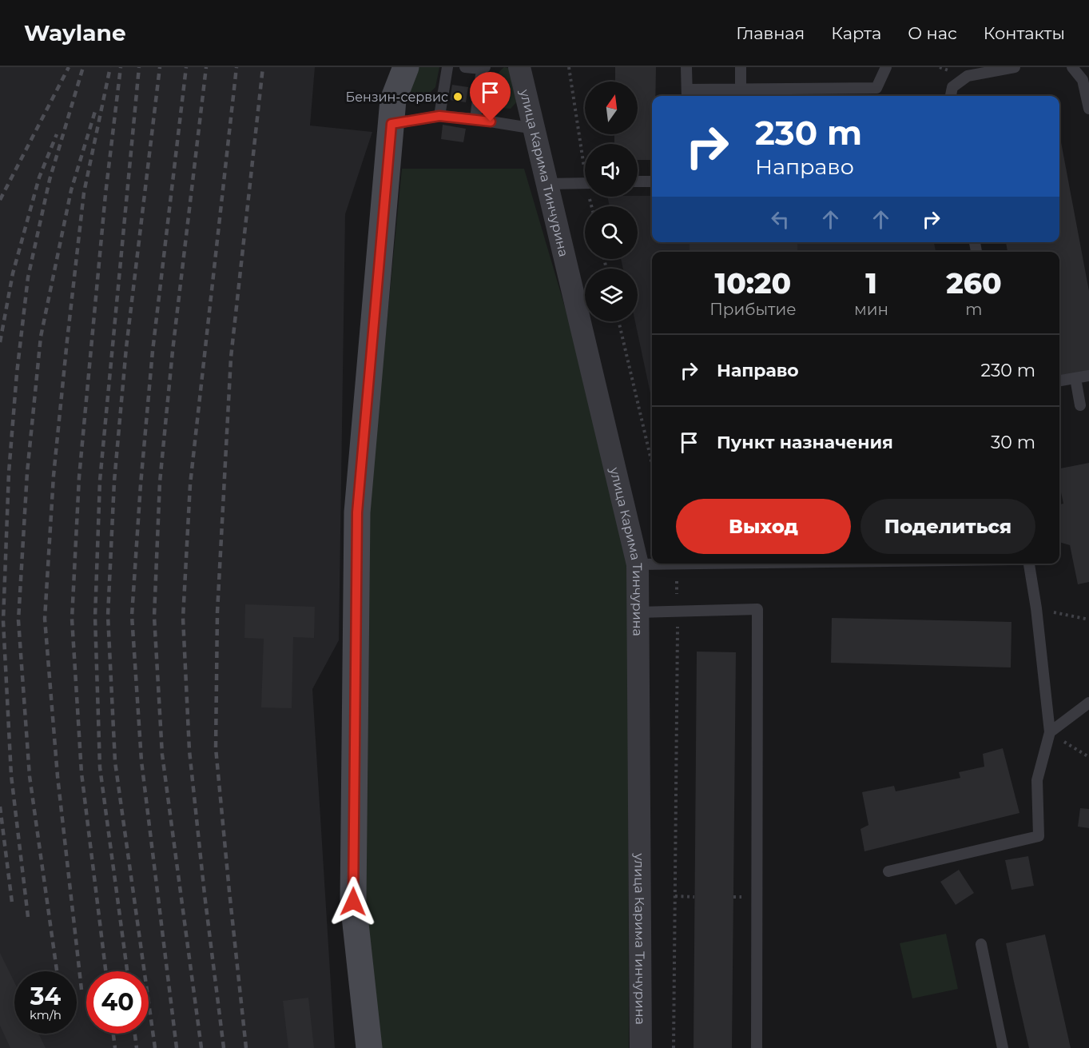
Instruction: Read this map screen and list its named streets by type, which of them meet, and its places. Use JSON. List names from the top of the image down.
{
  "streets": {
    "street": ["улица Карима Тинчурина"]
  },
  "places": ["Бензин-сервис"],
  "north": "top",
  "page": {
    "header": "Waylane",
    "nav": [
      "Главная",
      "Карта",
      "О нас",
      "Контакты"
    ],
    "turn": ["230 m", "Направо"],
    "eta": [
      "10:20",
      "Прибытие",
      "1",
      "мин",
      "260",
      "m"
    ],
    "list": [
      {
        "name": "Направо",
        "value": "230 m"
      },
      {
        "name": "Пункт назначения",
        "value": "30 m"
      }
    ],
    "buttons": ["Выход", "Поделиться"],
    "speed": "34 km/h",
    "limit": "40"
  }
}
